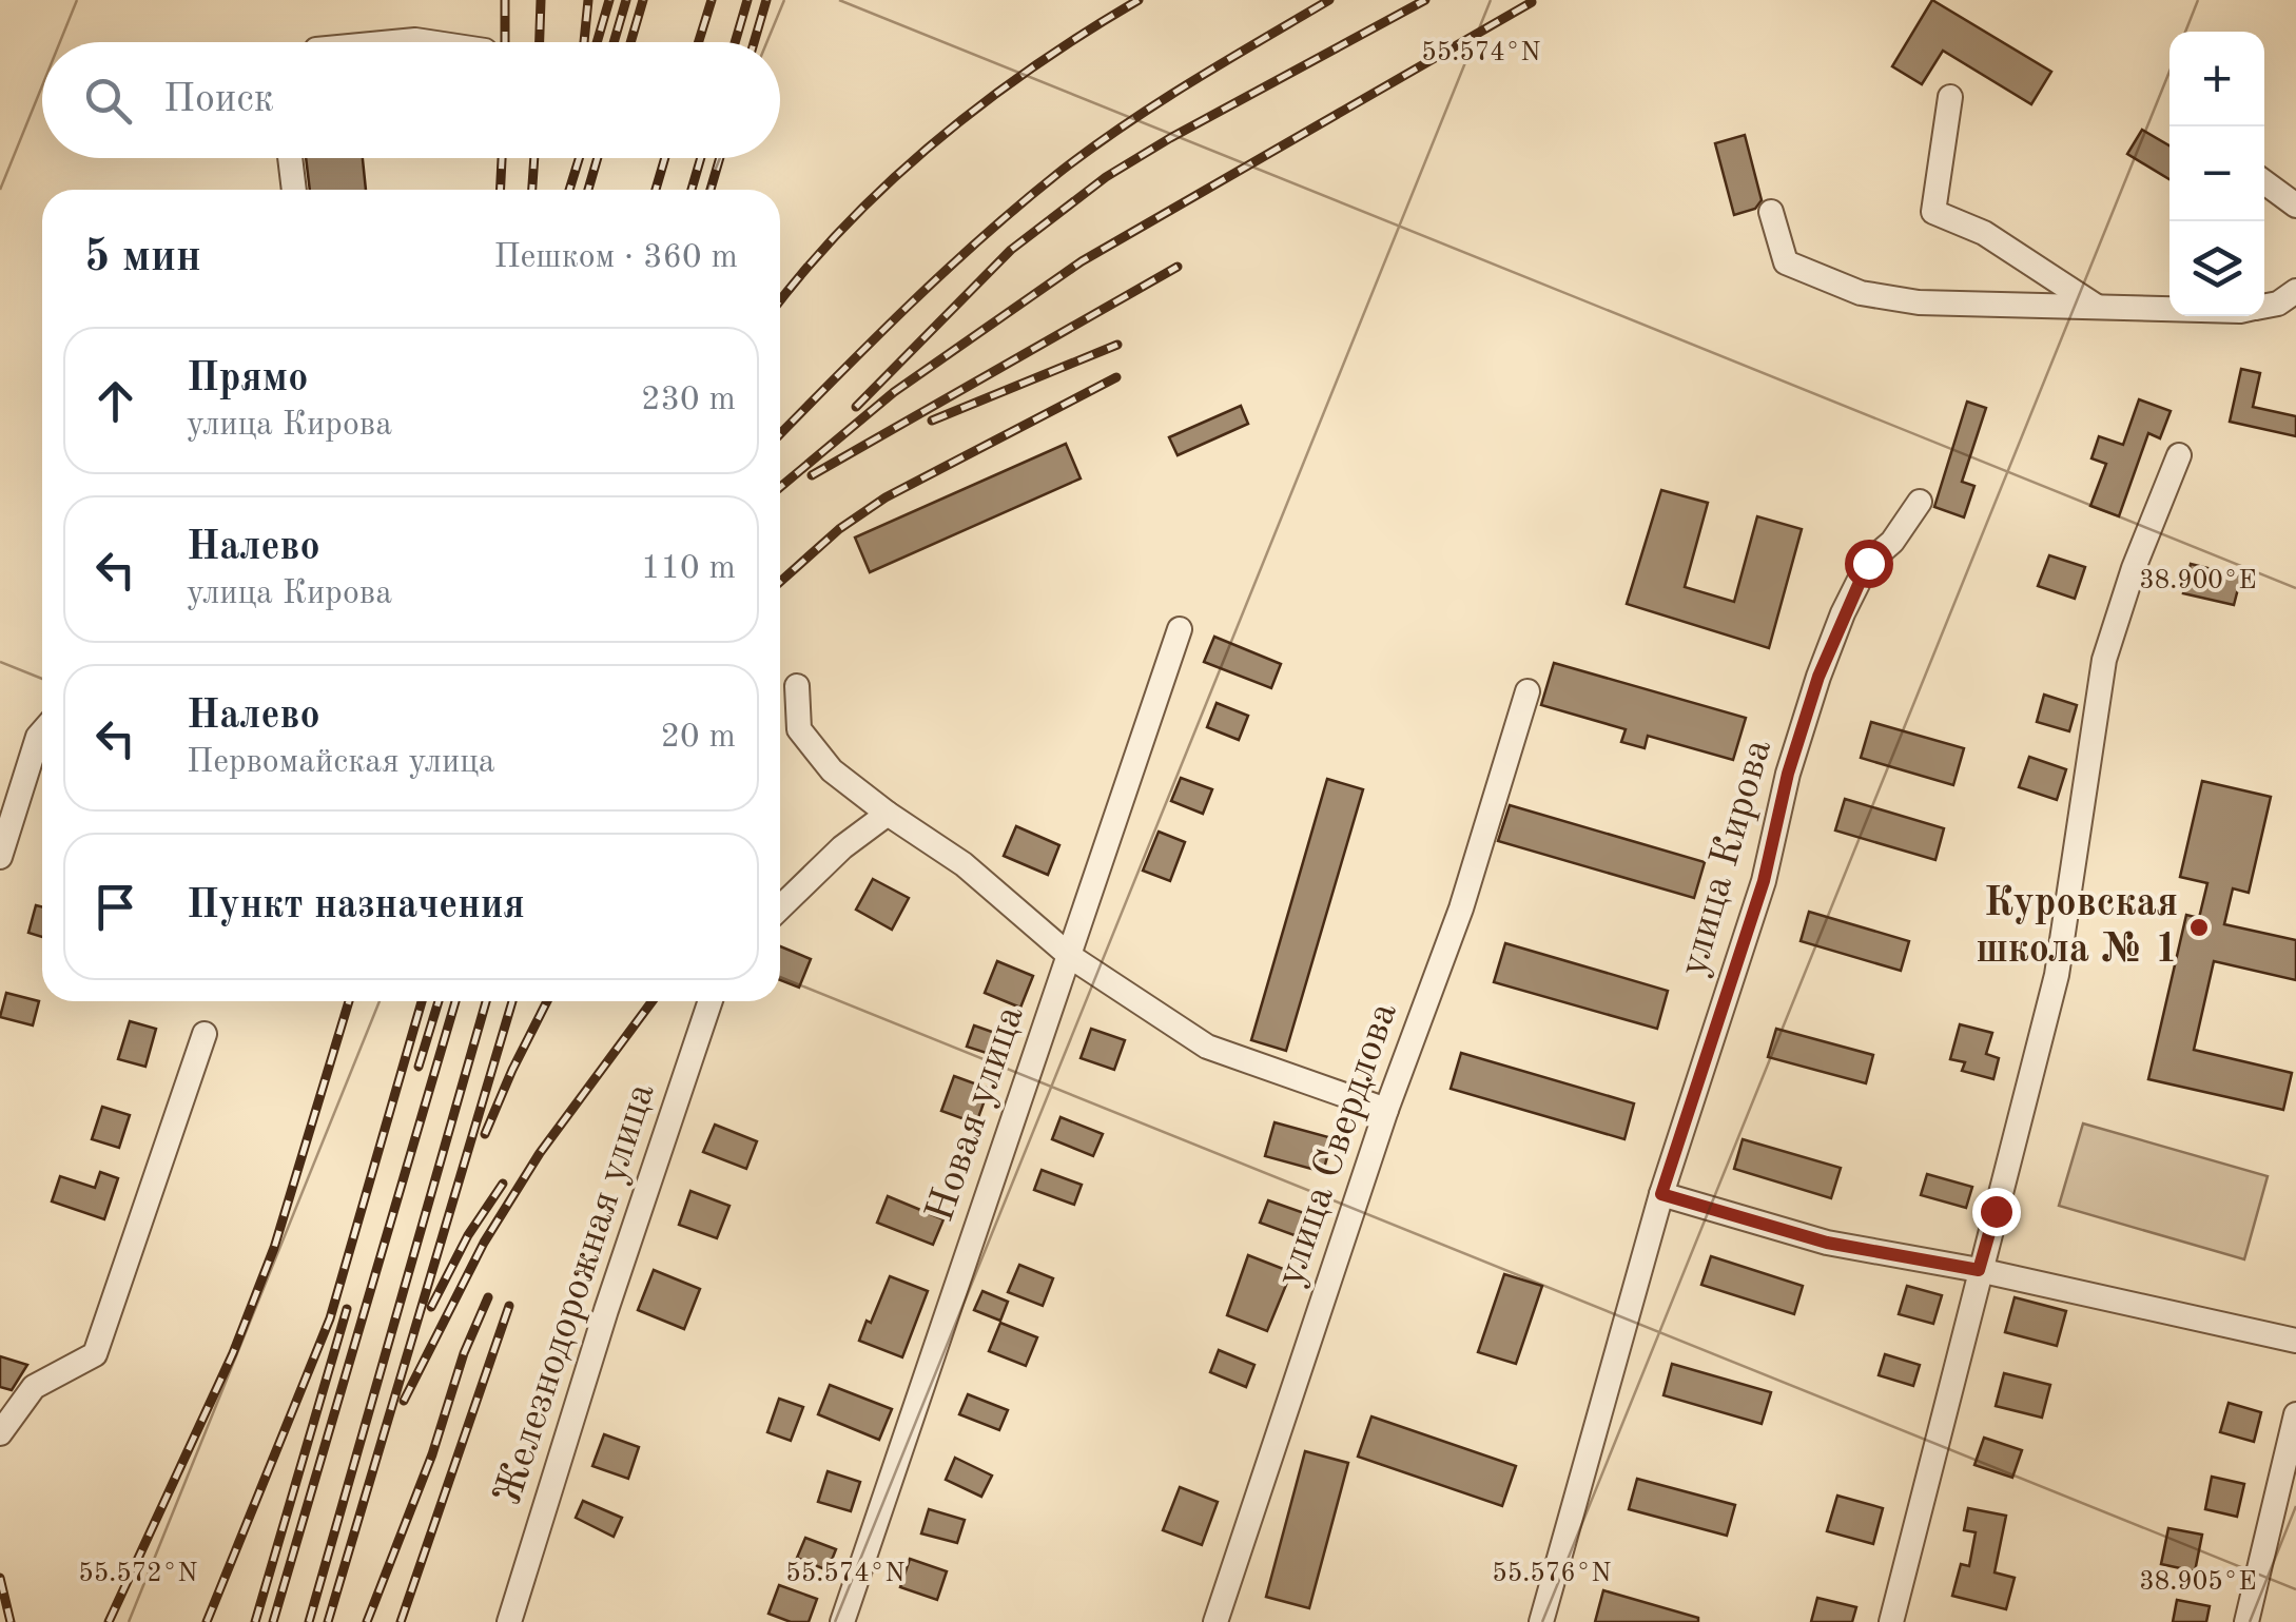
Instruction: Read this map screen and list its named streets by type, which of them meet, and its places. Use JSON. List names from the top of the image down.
{
  "streets": {
    "street": [
      "улица Кирова",
      "Новая улица",
      "улица Свердлова",
      "Железнодорожная улица"
    ]
  },
  "places": ["Куровская школа № 1"],
  "page": {
    "map_buttons": ["+", "−"],
    "search": "Поиск",
    "heading": ["5 мин", "Пешком · 360 m"],
    "list": [
      ["Прямо", "улица Кирова", "230 m"],
      ["Налево", "улица Кирова", "110 m"],
      ["Налево", "Первомайская улица", "20 m"],
      "Пункт назначения"
    ]
  },
  "coordinates": [
    "55.574°N",
    "38.900°E",
    "55.572°N",
    "55.576°N",
    "38.905°E"
  ]
}
